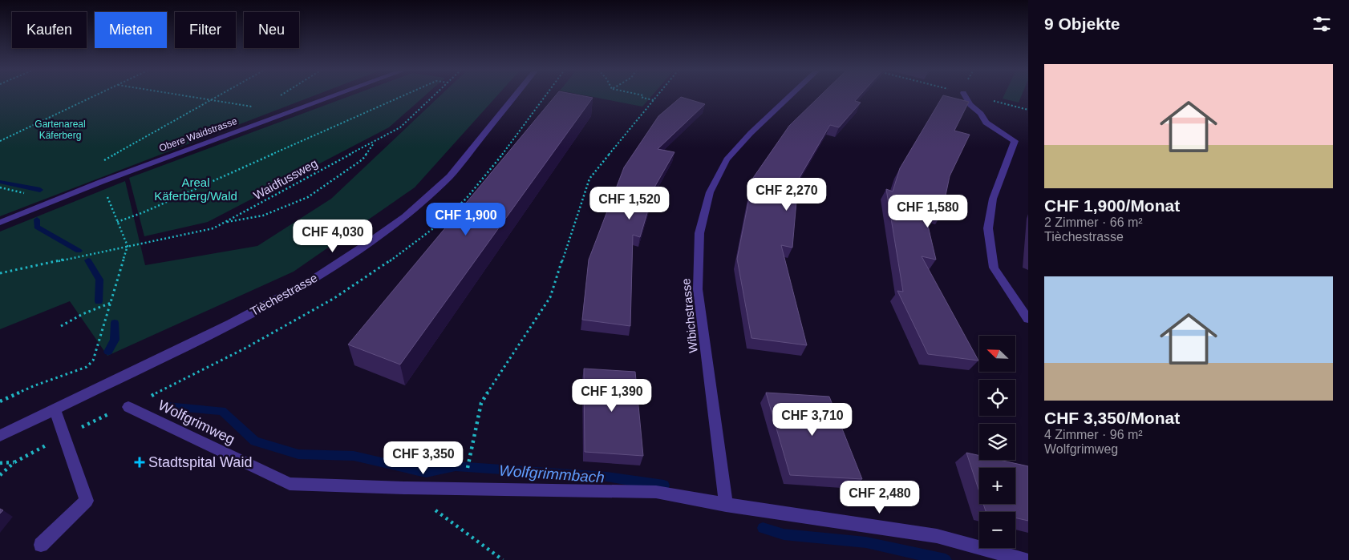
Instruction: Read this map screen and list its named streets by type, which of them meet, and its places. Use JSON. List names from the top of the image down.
{
  "streets": {
    "street": [
      "Obere Waidstrasse",
      "Tièchestrasse",
      "Wibichstrasse",
      "Wolfgrimweg"
    ],
    "path": ["Waidfussweg"]
  },
  "crossings": [
    ["Wibichstrasse", "Wolfgrimweg"]
  ],
  "water": ["Wolfgrimmbach"],
  "parks": ["Gartenareal Käferberg", "Areal Käferberg/Wald"],
  "places": {
    "health": ["Stadtspital Waid"]
  },
  "north": "top left",
  "page": {
    "heading": "9 Objekte",
    "chip": [
      "Kaufen",
      "Mieten",
      "Filter",
      "Neu"
    ],
    "list": [
      {
        "name": "CHF 1,900/Monat",
        "note": "2 Zimmer · 66 m² · Tièchestrasse"
      },
      {
        "name": "CHF 3,350/Monat",
        "note": "4 Zimmer · 96 m² · Wolfgrimweg"
      }
    ],
    "price": [
      "CHF 2,270",
      "CHF 1,520",
      "CHF 1,580",
      "CHF 1,900",
      "CHF 4,030",
      "CHF 1,390",
      "CHF 3,710",
      "CHF 3,350",
      "CHF 2,480"
    ],
    "map_buttons": ["+", "−"]
  }
}
